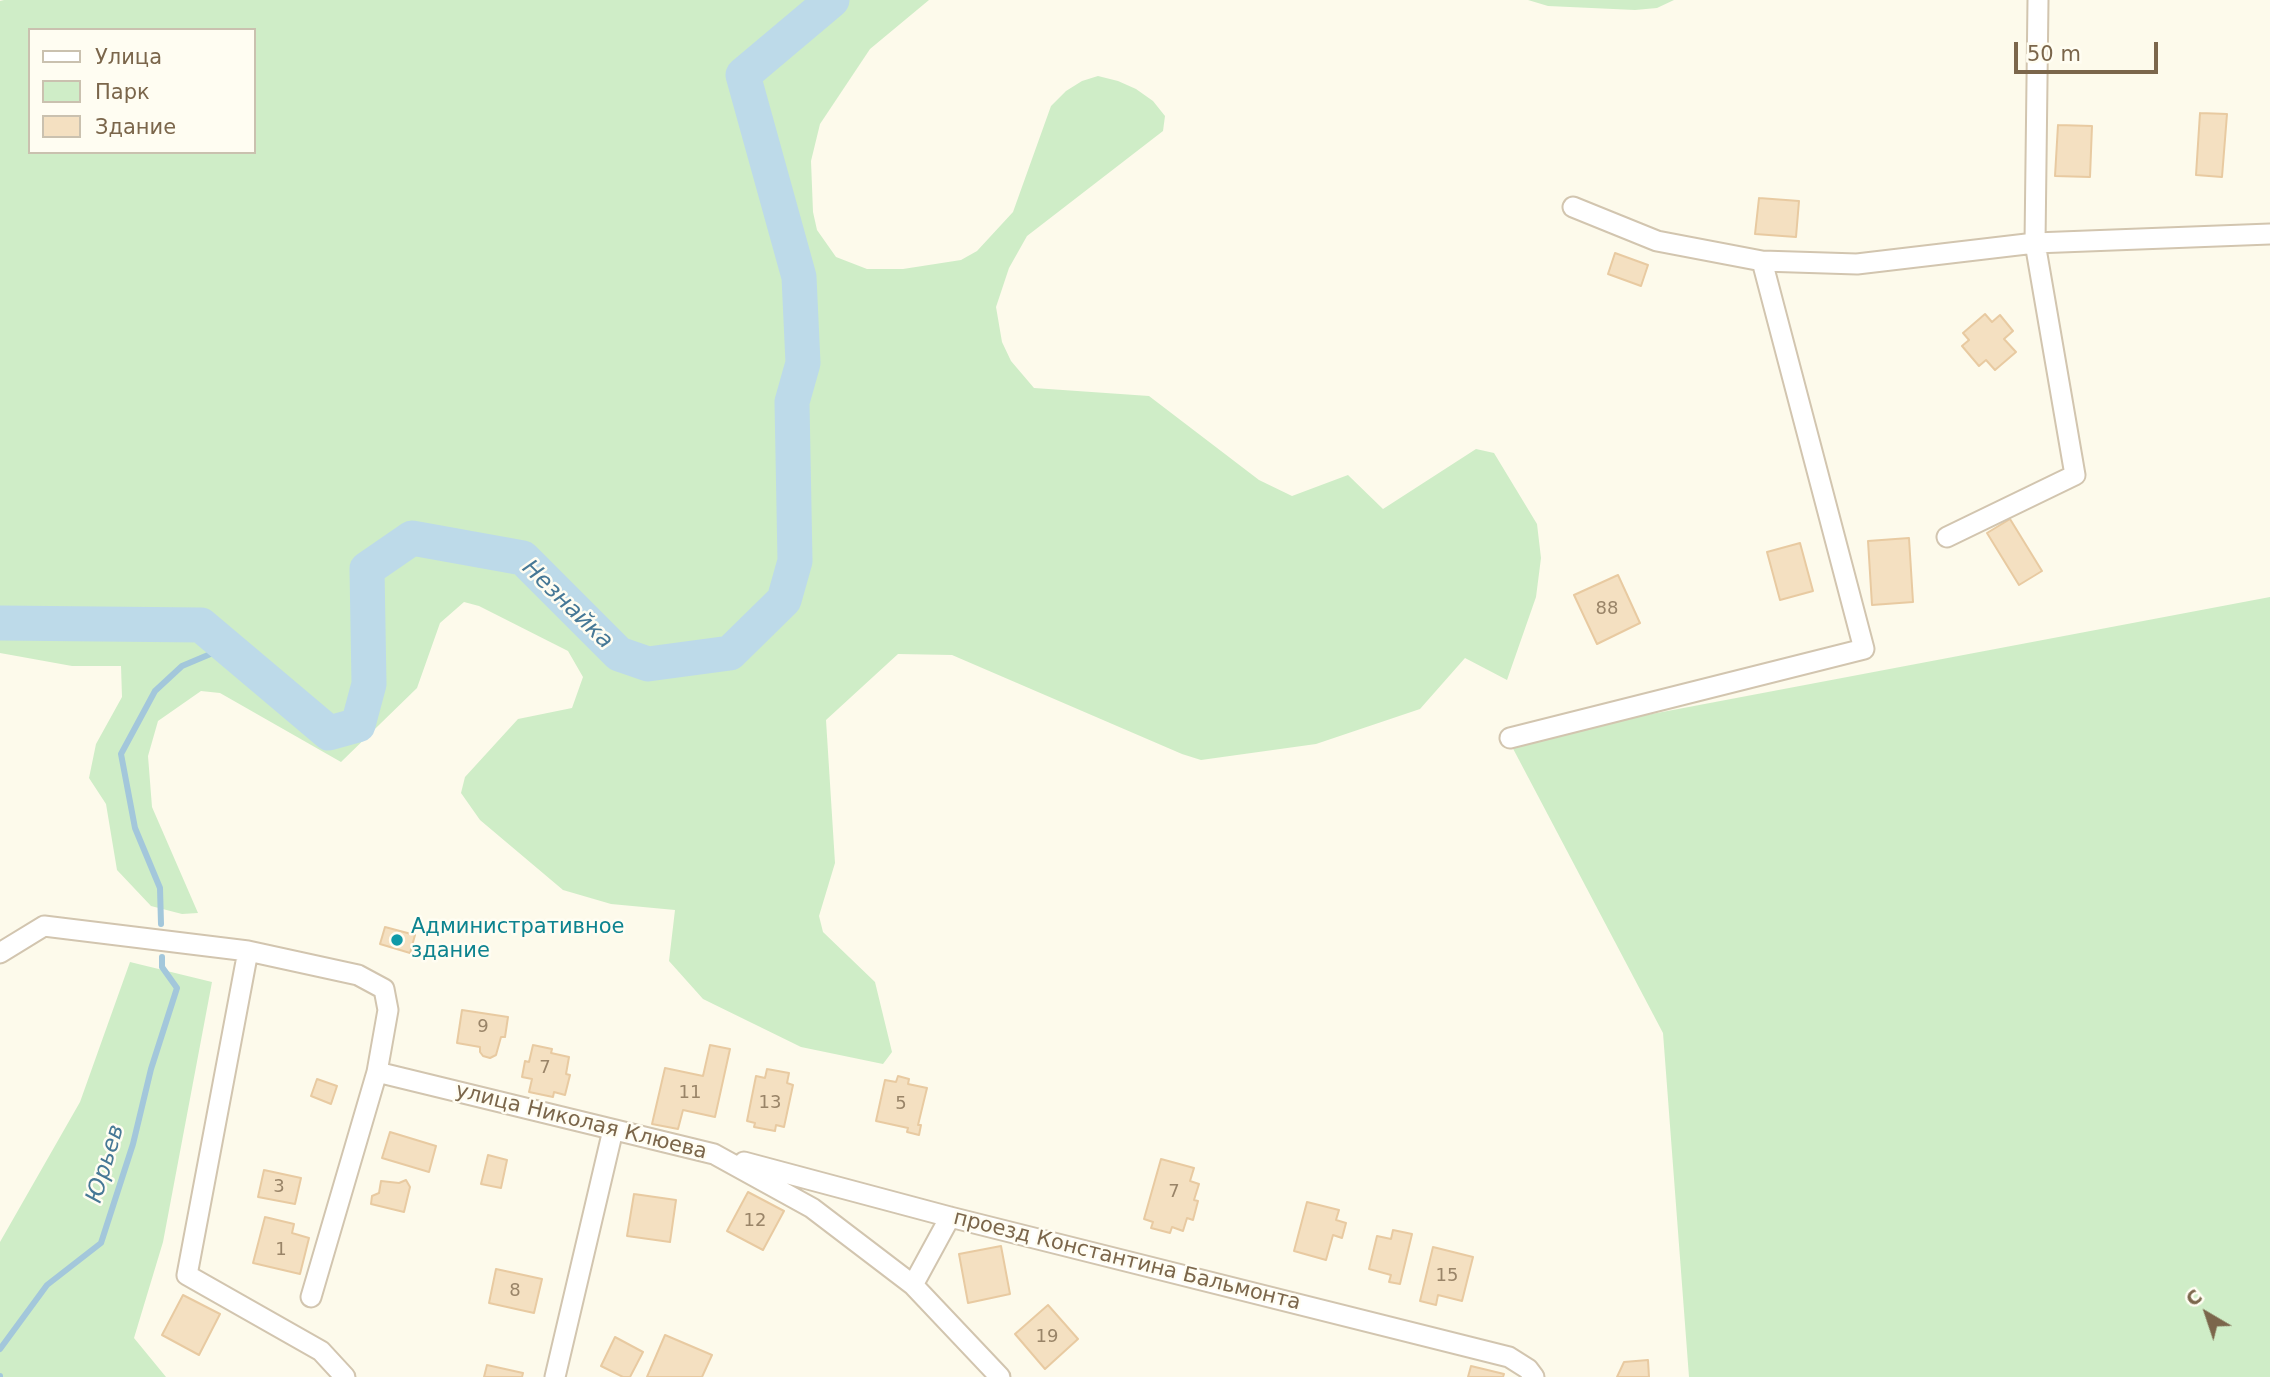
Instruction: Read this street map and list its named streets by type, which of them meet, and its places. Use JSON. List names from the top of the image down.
{
  "streets": {
    "street": ["улица Николая Клюева", "проезд Константина Бальмонта"]
  },
  "crossings": [
    ["улица Николая Клюева", "проезд Константина Бальмонта"]
  ],
  "water": ["Незнайка", "Юрьев"],
  "places": ["Административное здание"],
  "house_numbers": [
    "88",
    "9",
    "7",
    "11",
    "13",
    "5",
    "3",
    "7",
    "12",
    "1",
    "15",
    "8",
    "19"
  ],
  "legend": ["Улица", "Парк", "Здание"],
  "scale_bar": "50 m",
  "north": "top left"
}
